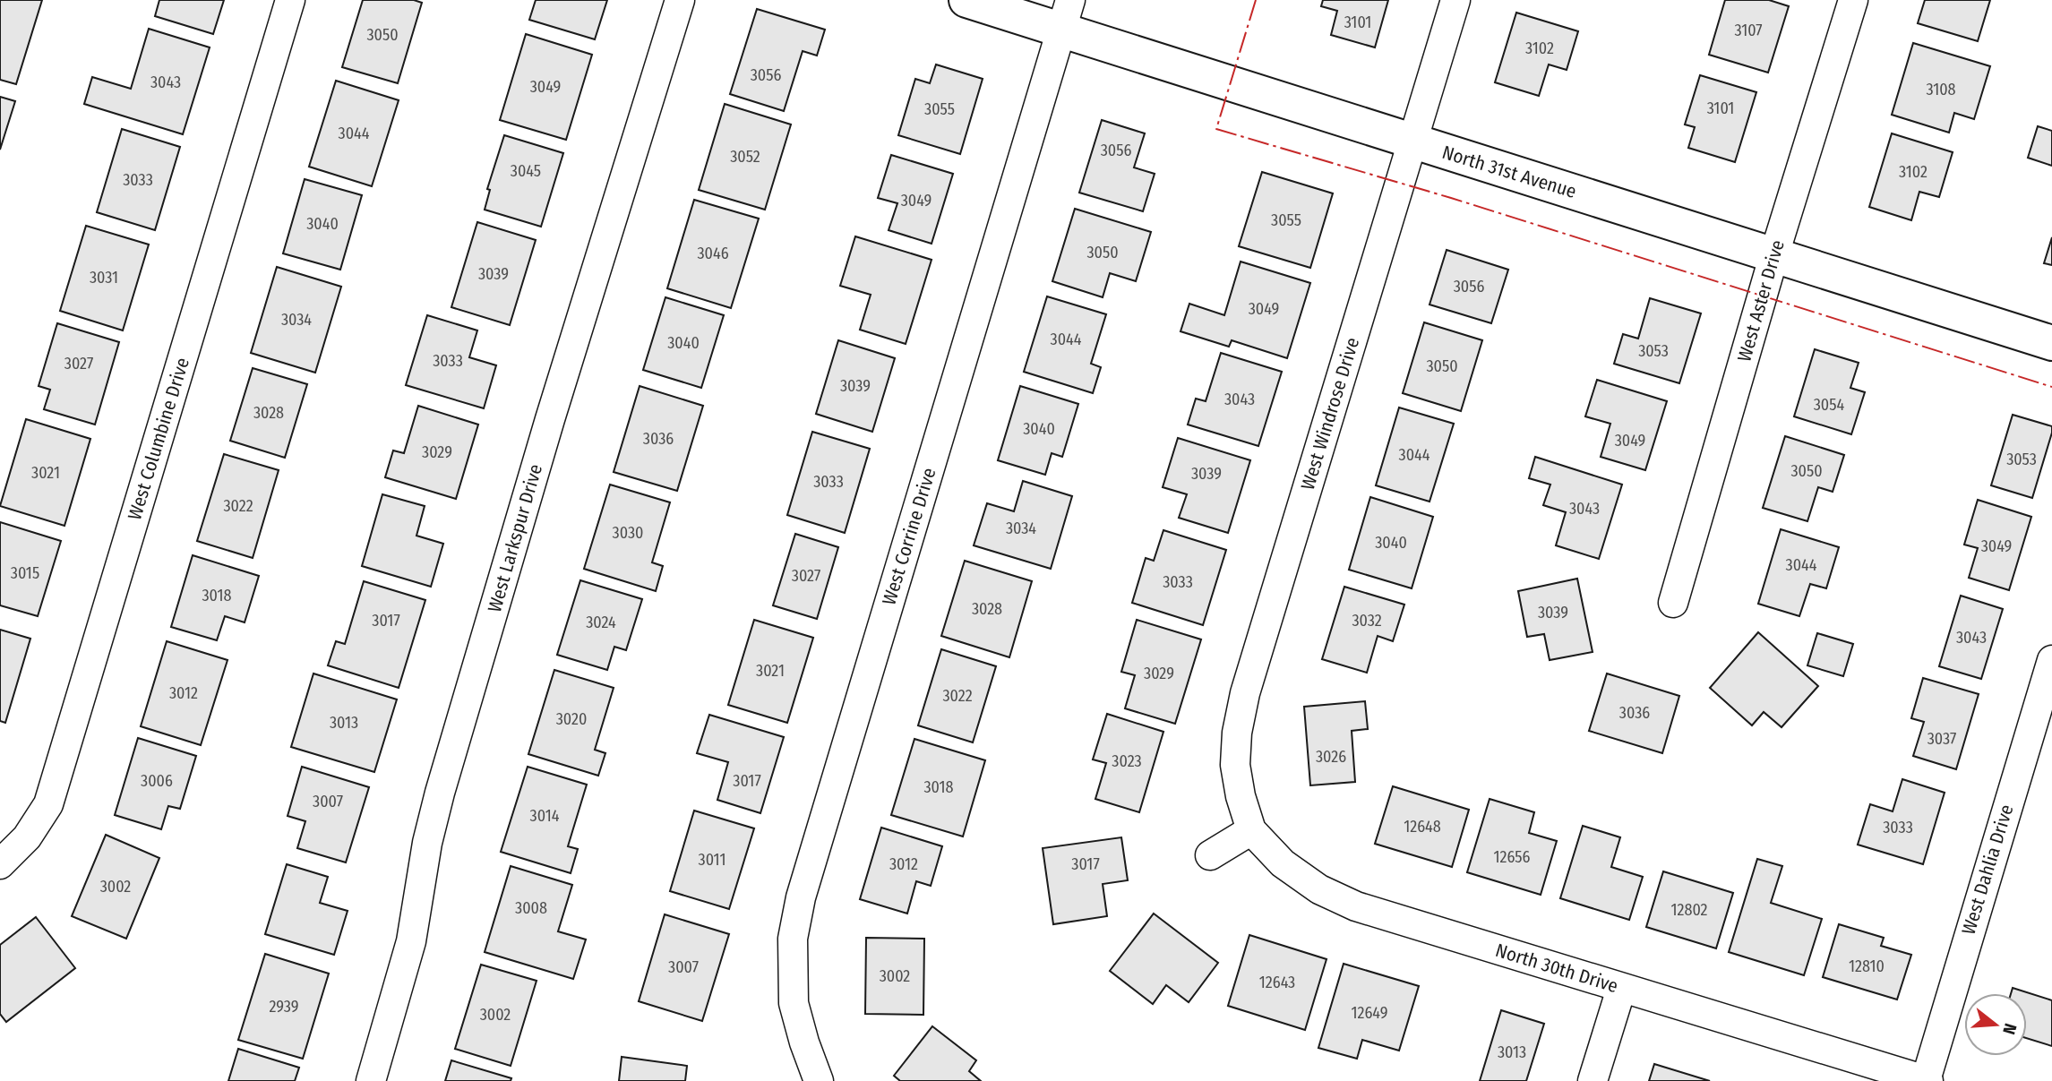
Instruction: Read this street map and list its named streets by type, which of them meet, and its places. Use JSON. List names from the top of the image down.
{
  "streets": {
    "street": [
      "North 31st Avenue",
      "West Aster Drive",
      "West Windrose Drive",
      "West Columbine Drive",
      "West Corrine Drive",
      "West Larkspur Drive",
      "West Dahlia Drive",
      "North 30th Drive"
    ]
  },
  "crossings": [
    ["North 31st Avenue", "West Aster Drive"],
    ["North 31st Avenue", "West Windrose Drive"],
    ["North 31st Avenue", "West Corrine Drive"],
    ["West Windrose Drive", "North 30th Drive"],
    ["West Dahlia Drive", "North 30th Drive"]
  ],
  "house_numbers": [
    "3101",
    "3107",
    "3050",
    "3102",
    "3056",
    "3043",
    "3049",
    "3108",
    "3101",
    "3055",
    "3044",
    "3056",
    "3052",
    "3045",
    "3102",
    "3033",
    "3049",
    "3055",
    "3040",
    "3050",
    "3046",
    "3039",
    "3031",
    "3056",
    "3049",
    "3034",
    "3044",
    "3040",
    "3053",
    "3033",
    "3027",
    "3050",
    "3039",
    "3043",
    "3054",
    "3028",
    "3040",
    "3036",
    "3049",
    "3029",
    "3044",
    "3053",
    "3050",
    "3021",
    "3039",
    "3033",
    "3022",
    "3043",
    "3034",
    "3030",
    "3040",
    "3049",
    "3044",
    "3015",
    "3027",
    "3033",
    "3018",
    "3028",
    "3039",
    "3017",
    "3032",
    "3024",
    "3043",
    "3021",
    "3029",
    "3012",
    "3022",
    "3036",
    "3020",
    "3013",
    "3037",
    "3026",
    "3023",
    "3006",
    "3017",
    "3018",
    "3007",
    "3014",
    "12648",
    "3033",
    "12656",
    "3011",
    "3012",
    "3017",
    "3002",
    "3008",
    "12802",
    "12810",
    "3007",
    "3002",
    "12643",
    "2939",
    "12649",
    "3002",
    "3013"
  ],
  "north": "right"
}
